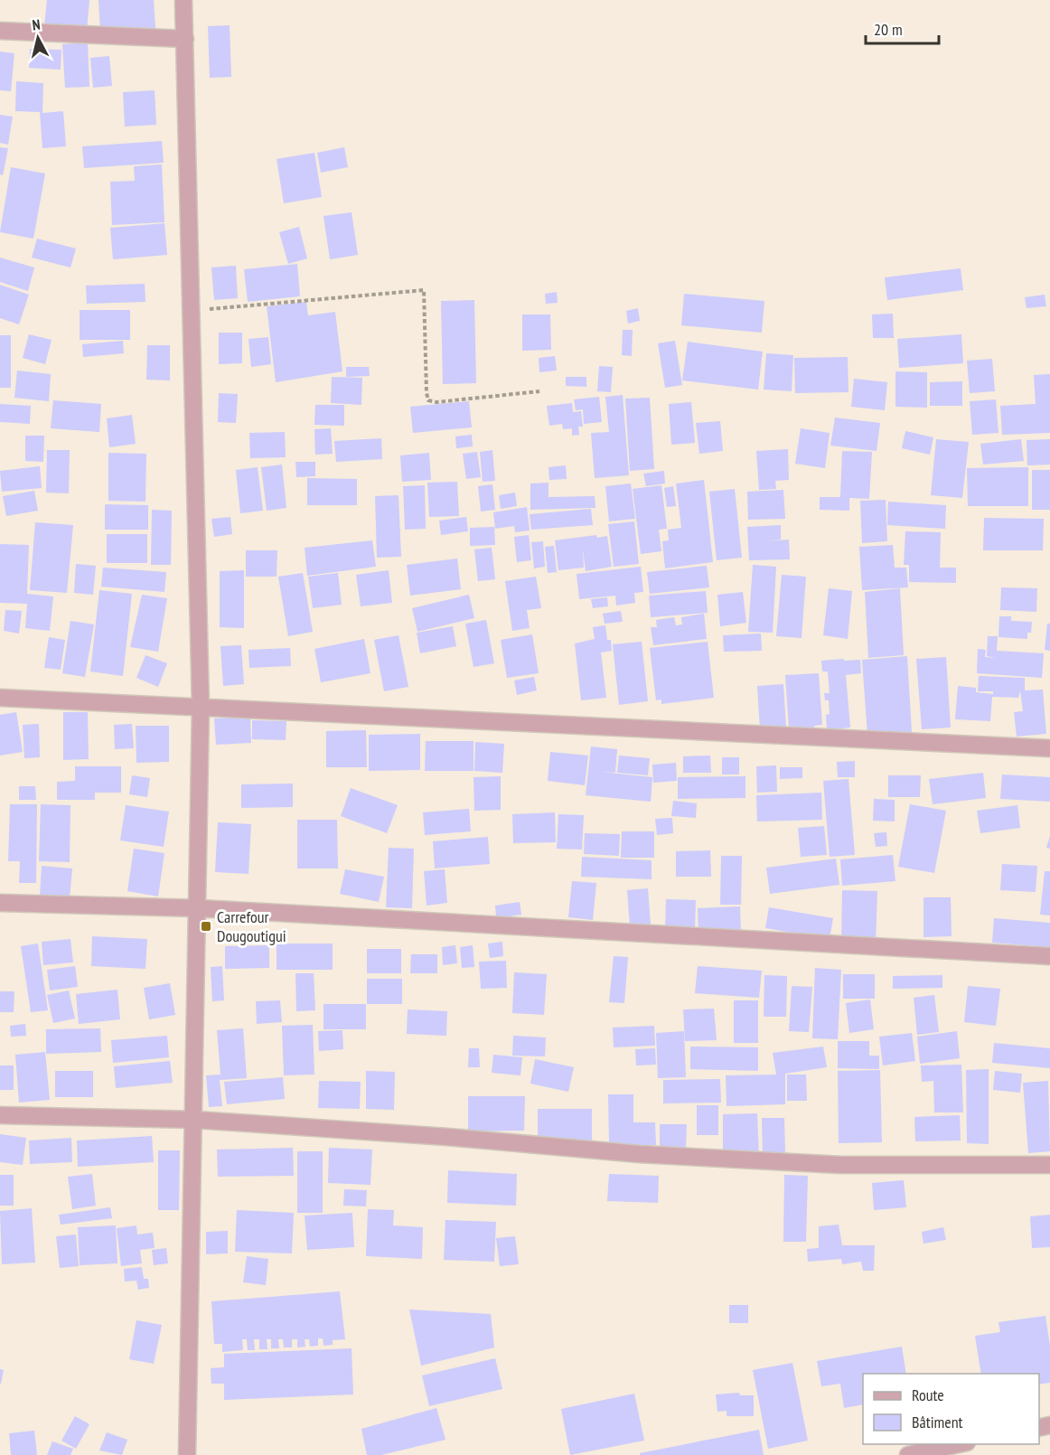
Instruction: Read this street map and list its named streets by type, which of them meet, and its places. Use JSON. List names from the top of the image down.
{
  "places": {
    "transit": ["Carrefour Dougoutigui"]
  },
  "legend": ["Route", "Bâtiment"],
  "scale_bar": "20 m",
  "north": "top"
}
